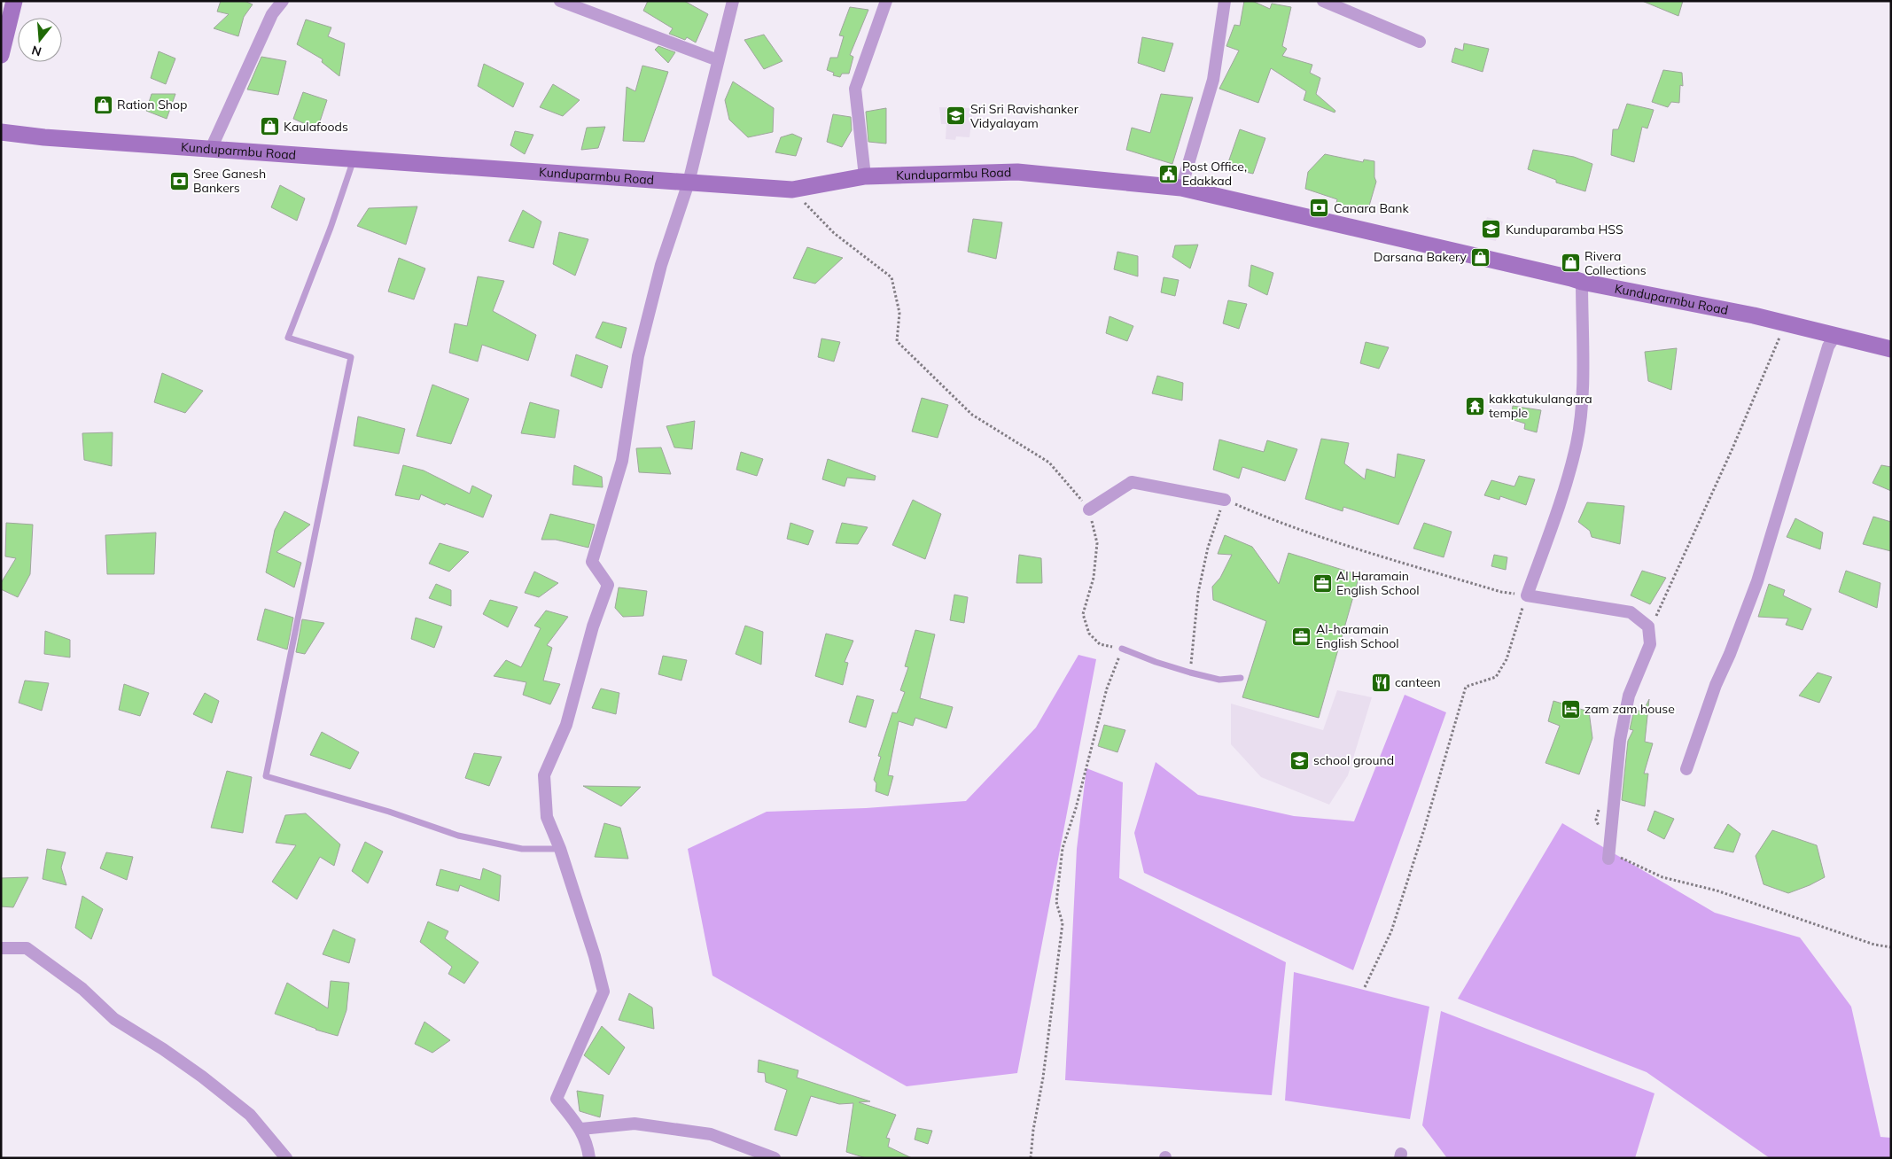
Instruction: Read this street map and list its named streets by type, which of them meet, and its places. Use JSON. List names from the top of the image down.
{
  "streets": {
    "main road": ["Kunduparmbu Road"]
  },
  "places": {
    "shop": [
      "Ration Shop",
      "Kaulafoods",
      "Darsana Bakery",
      "Rivera Collections"
    ],
    "school or university": ["Sri Sri Ravishanker Vidyalayam", "Kunduparamba HSS", "school ground"],
    "public building": ["Post Office, Edakkad"],
    "bank": ["Sree Ganesh Bankers", "Canara Bank"],
    "temple": ["kakkatukulangara temple"],
    "office": ["Al Haramain English School", "Al-haramain English School"],
    "restaurant": ["canteen"],
    "hotel": ["zam zam house"]
  },
  "north": "bottom"
}
